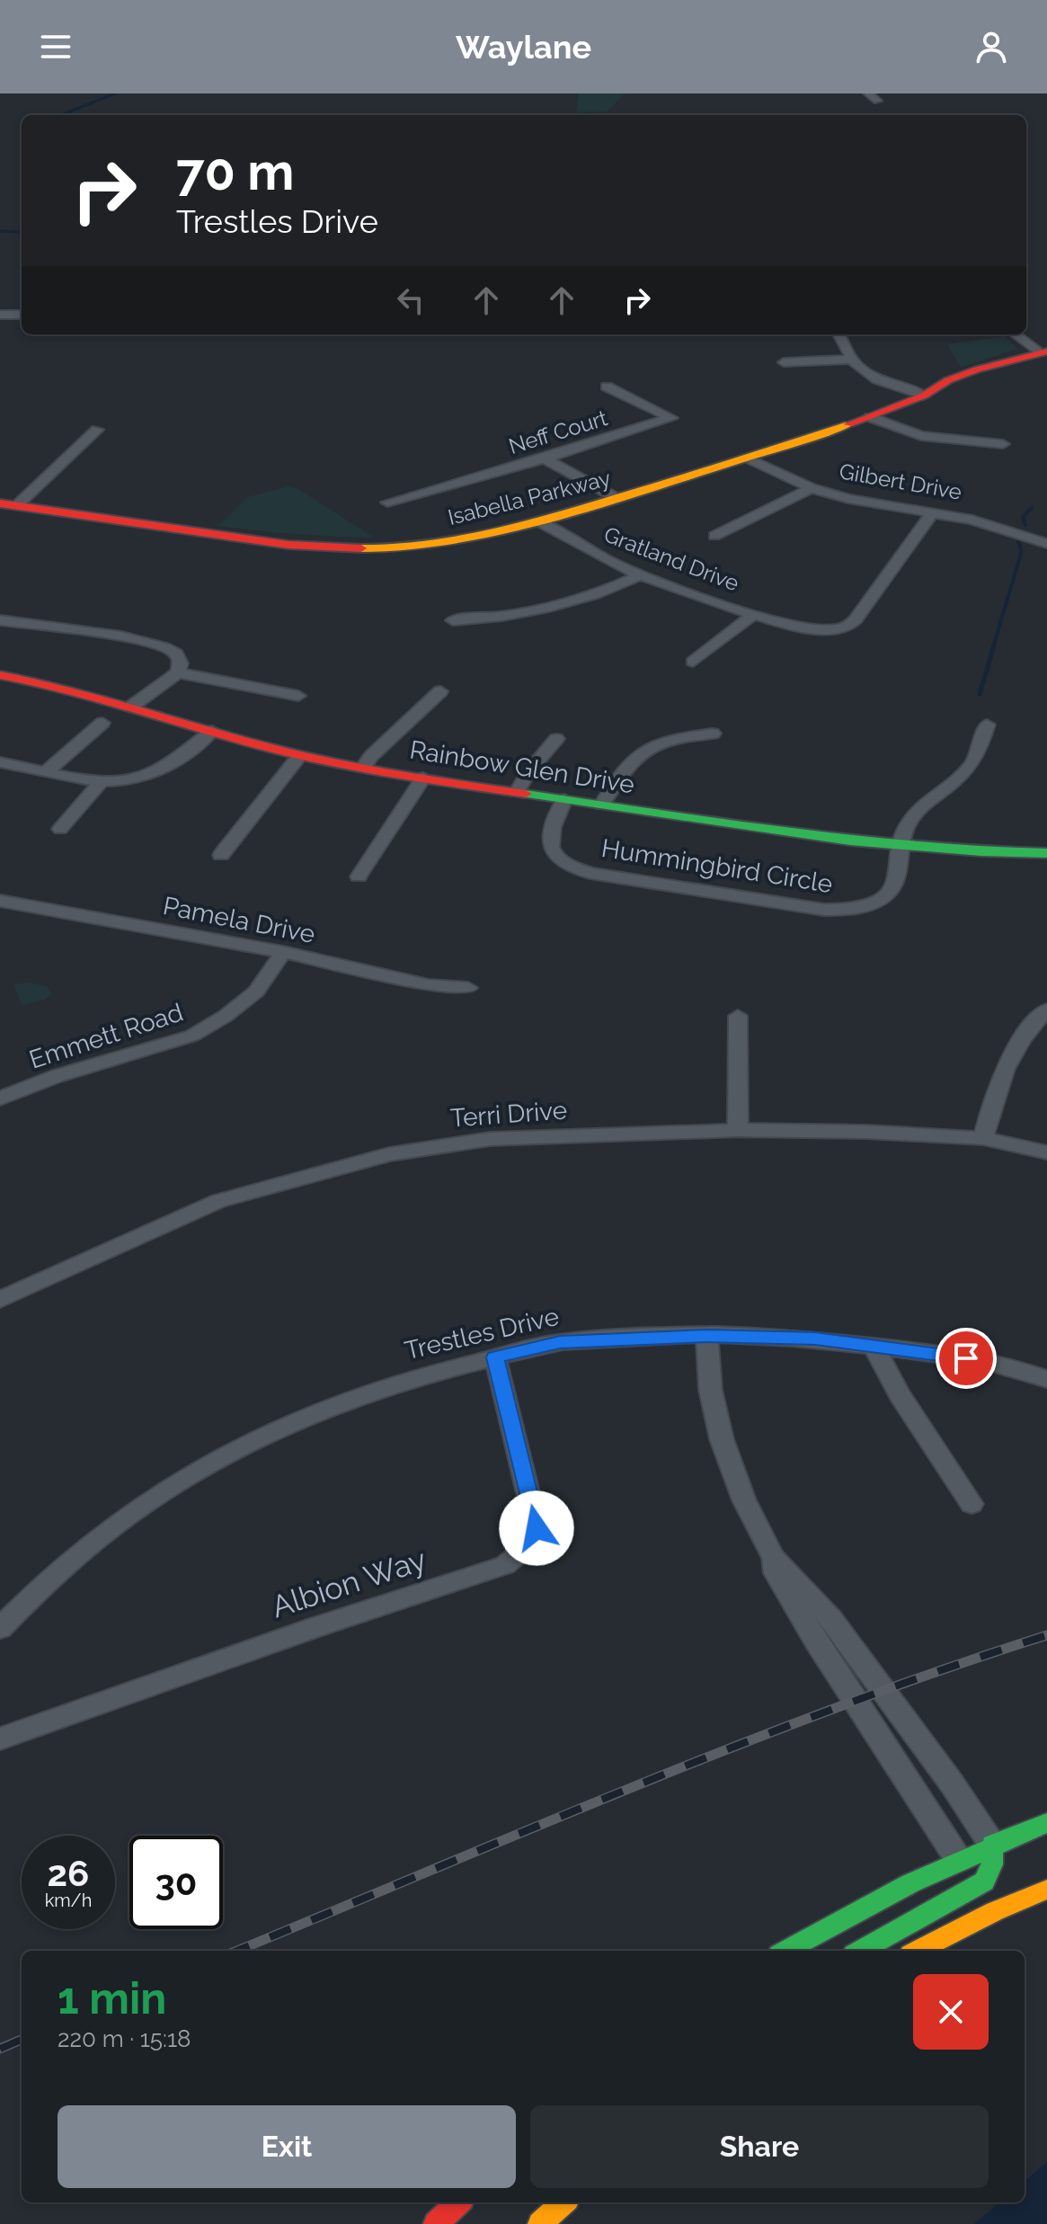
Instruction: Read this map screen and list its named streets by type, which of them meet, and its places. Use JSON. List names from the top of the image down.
{
  "streets": {
    "street": [
      "Neff Court",
      "Gilbert Drive",
      "Isabella Parkway",
      "Gratland Drive",
      "Rainbow Glen Drive",
      "Hummingbird Circle",
      "Pamela Drive",
      "Emmett Road",
      "Terri Drive",
      "Trestles Drive",
      "Albion Way"
    ]
  },
  "crossings": [
    ["Gilbert Drive", "Isabella Parkway"],
    ["Gilbert Drive", "Gratland Drive"],
    ["Isabella Parkway", "Gratland Drive"],
    ["Rainbow Glen Drive", "Hummingbird Circle"],
    ["Pamela Drive", "Emmett Road"],
    ["Trestles Drive", "Albion Way"]
  ],
  "page": {
    "header": "Waylane",
    "turn": ["70 m", "Trestles Drive"],
    "speed": "26 km/h",
    "limit": "30",
    "heading": ["1 min", "220 m · 15:18"],
    "buttons": ["Exit", "Share"]
  }
}
